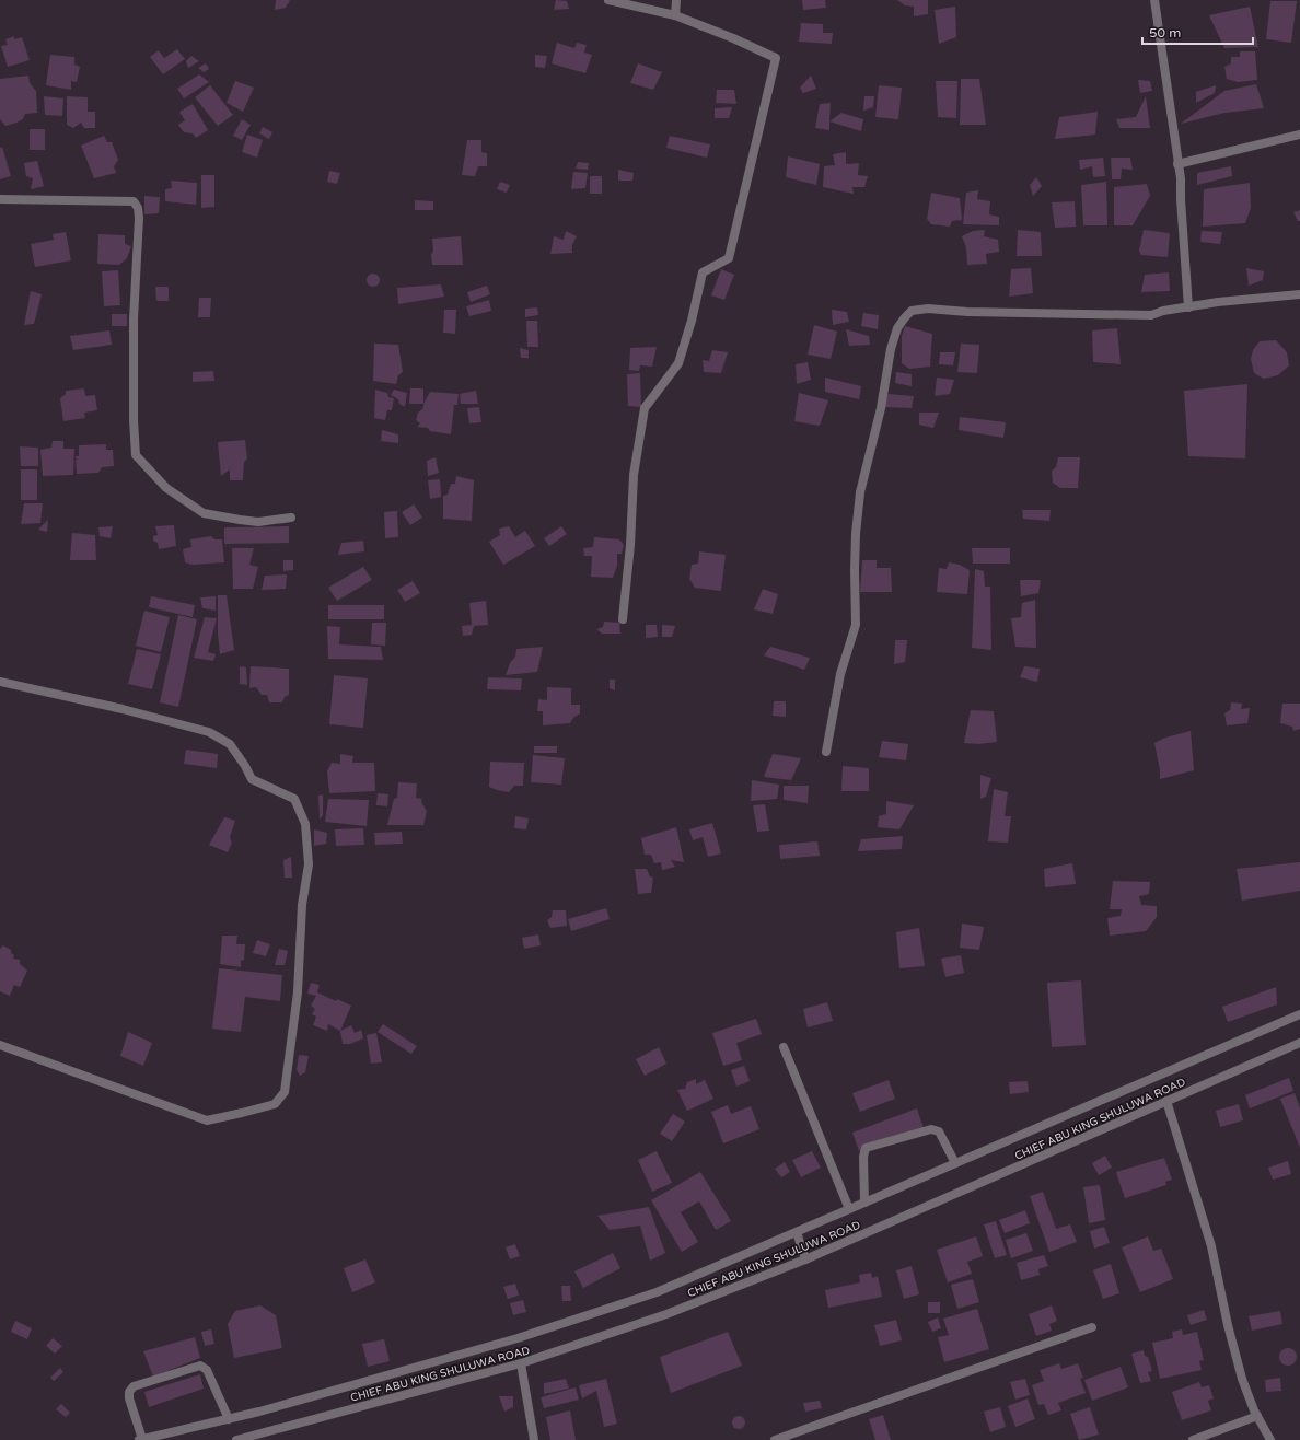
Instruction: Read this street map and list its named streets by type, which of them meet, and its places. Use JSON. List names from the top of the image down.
{
  "streets": {
    "street": ["CHIEF ABU KING SHULUWA ROAD"]
  },
  "scale_bar": "50 m"
}
